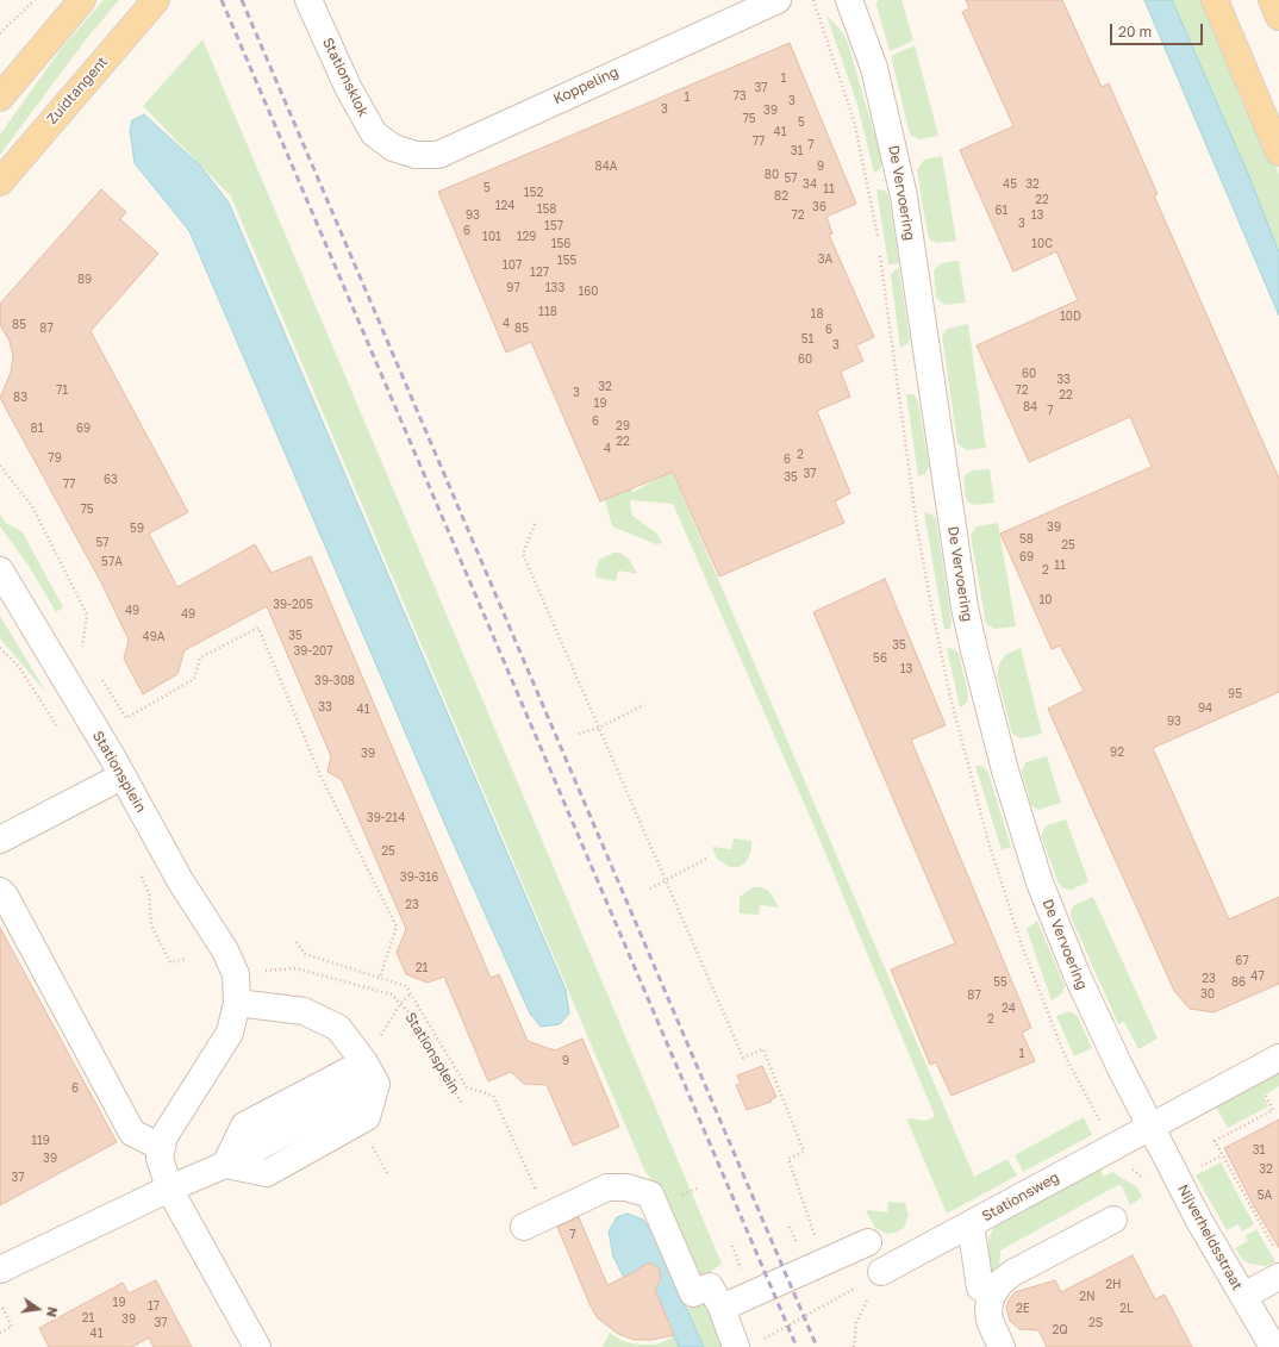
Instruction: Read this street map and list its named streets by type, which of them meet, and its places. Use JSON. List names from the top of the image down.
{
  "streets": {
    "main road": ["Zuidtangent"],
    "street": [
      "Stationsklok",
      "Koppeling",
      "De Vervoering",
      "Stationsplein",
      "Stationsweg",
      "Nijverheidsstraat"
    ]
  },
  "crossings": [
    ["Stationsklok", "Koppeling"],
    ["De Vervoering", "Stationsweg"],
    ["De Vervoering", "Nijverheidsstraat"],
    ["Stationsweg", "Nijverheidsstraat"]
  ],
  "house_numbers": [
    "1",
    "37",
    "73",
    "1",
    "3",
    "3",
    "39",
    "75",
    "5",
    "41",
    "77",
    "7",
    "31",
    "84A",
    "9",
    "80",
    "57",
    "34",
    "45",
    "32",
    "5",
    "11",
    "152",
    "82",
    "22",
    "124",
    "36",
    "158",
    "61",
    "93",
    "72",
    "13",
    "3",
    "157",
    "6",
    "101",
    "129",
    "156",
    "10C",
    "3A",
    "155",
    "107",
    "127",
    "89",
    "97",
    "133",
    "160",
    "118",
    "18",
    "10D",
    "4",
    "85",
    "87",
    "85",
    "6",
    "51",
    "3",
    "60",
    "60",
    "33",
    "32",
    "71",
    "72",
    "3",
    "22",
    "83",
    "19",
    "84",
    "7",
    "6",
    "29",
    "81",
    "69",
    "22",
    "4",
    "2",
    "79",
    "6",
    "37",
    "35",
    "63",
    "77",
    "75",
    "39",
    "59",
    "58",
    "57",
    "25",
    "69",
    "57A",
    "11",
    "2",
    "10",
    "39-205",
    "49",
    "49",
    "35",
    "49A",
    "35",
    "39-207",
    "56",
    "13",
    "39-308",
    "95",
    "33",
    "94",
    "41",
    "93",
    "92",
    "39",
    "39-214",
    "25",
    "39-316",
    "23",
    "67",
    "21",
    "47",
    "23",
    "55",
    "86",
    "30",
    "87",
    "24",
    "2",
    "1",
    "9",
    "6",
    "119",
    "31",
    "39",
    "32",
    "37",
    "5A",
    "7",
    "2H",
    "2N",
    "19",
    "17",
    "2E",
    "2L",
    "21",
    "39",
    "37",
    "2S",
    "2Q",
    "41"
  ],
  "scale_bar": "20 m",
  "north": "right"
}
